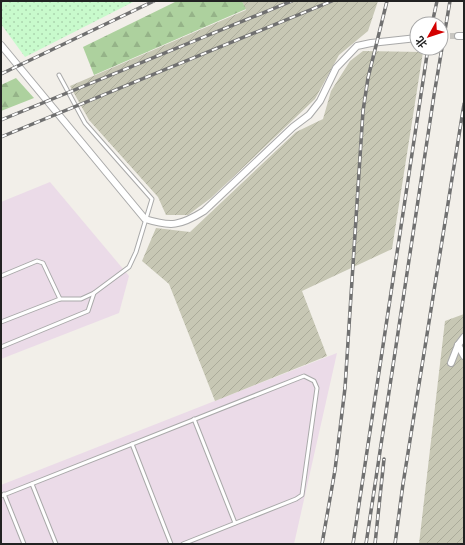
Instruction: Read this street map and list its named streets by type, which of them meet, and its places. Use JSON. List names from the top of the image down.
{
  "north": "bottom left"
}
